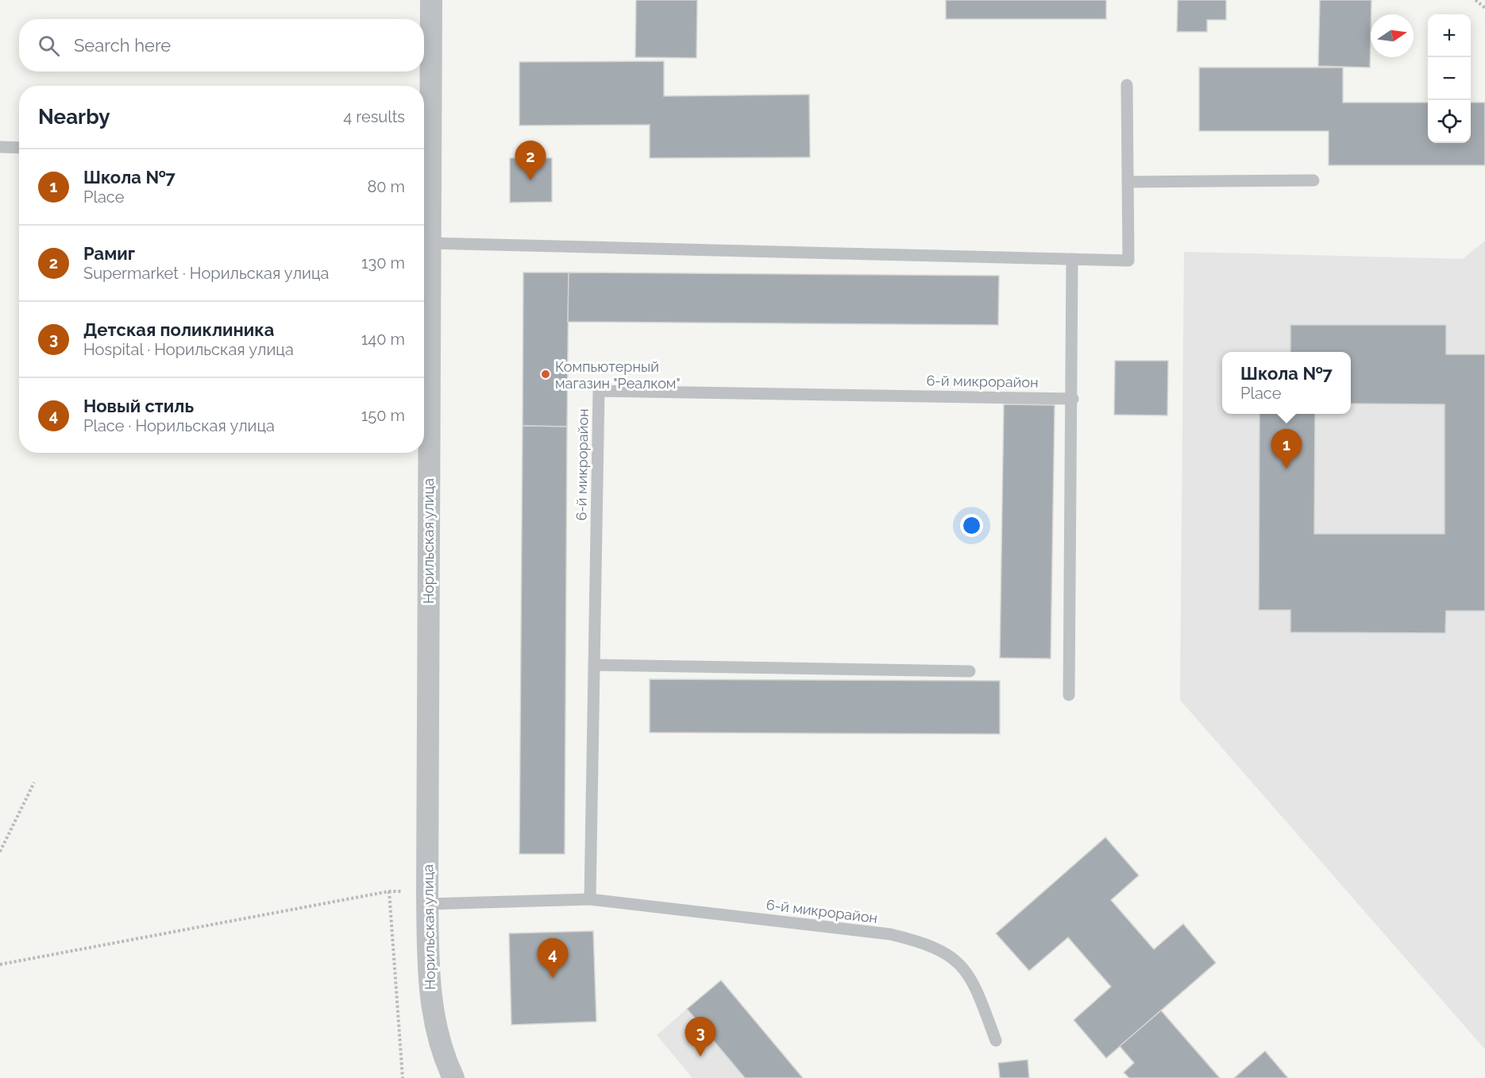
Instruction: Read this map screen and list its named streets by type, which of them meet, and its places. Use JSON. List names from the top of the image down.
{
  "streets": {
    "street": ["Норильская улица"],
    "lane": ["6-й микрорайон"]
  },
  "crossings": [
    ["6-й микрорайон", "Норильская улица"]
  ],
  "places": ["Компьютерный магазин \"Реалком\""],
  "north": "right",
  "page": {
    "map_buttons": ["+", "−"],
    "search": "Search here",
    "heading": ["Nearby", "4 results"],
    "pins": [
      "2",
      "1",
      "4",
      "3"
    ],
    "list": [
      {
        "mark": "1",
        "name": "Школа №7",
        "note": "Place",
        "value": "80 m"
      },
      {
        "mark": "2",
        "name": "Рамиг",
        "note": "Supermarket · Норильская улица",
        "value": "130 m"
      },
      {
        "mark": "3",
        "name": "Детская поликлиника",
        "note": "Hospital · Норильская улица",
        "value": "140 m"
      },
      {
        "mark": "4",
        "name": "Новый стиль",
        "note": "Place · Норильская улица",
        "value": "150 m"
      }
    ],
    "popup": ["Школа №7", "Place"]
  }
}
